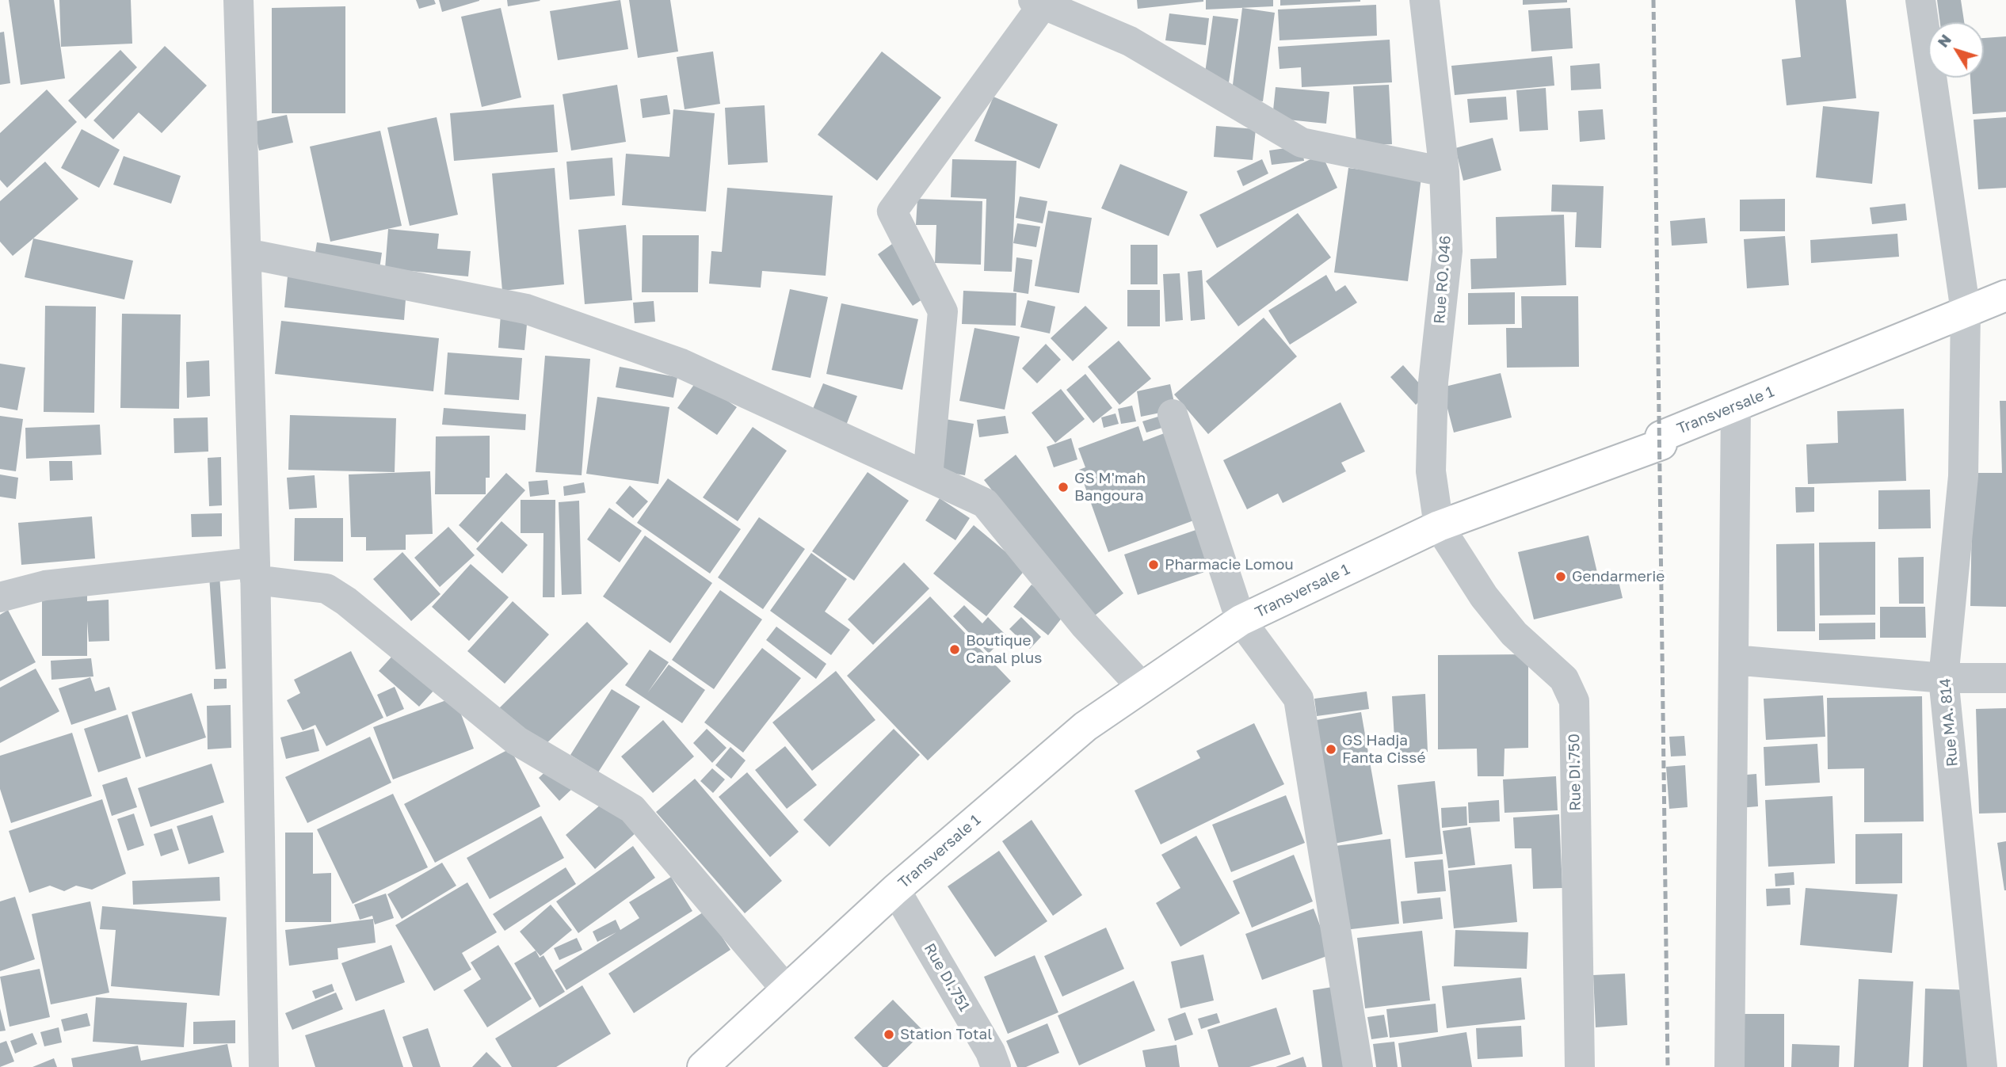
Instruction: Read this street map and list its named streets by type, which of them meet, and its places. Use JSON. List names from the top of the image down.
{
  "streets": {
    "main road": ["Transversale 1"],
    "street": [
      "Rue RO. 046",
      "Rue MA. 814",
      "Rue DI.750",
      "Rue DI.751"
    ]
  },
  "crossings": [
    ["Rue RO. 046", "Transversale 1"],
    ["Rue RO. 046", "Rue DI.750"],
    ["Transversale 1", "Rue MA. 814"],
    ["Transversale 1", "Rue DI.750"],
    ["Transversale 1", "Rue DI.751"]
  ],
  "places": [
    "GS M'mah Bangoura",
    "Pharmacie Lomou",
    "Gendarmerie",
    "Boutique Canal plus",
    "GS Hadja Fanta Cissé",
    "Station Total"
  ],
  "north": "top left"
}
